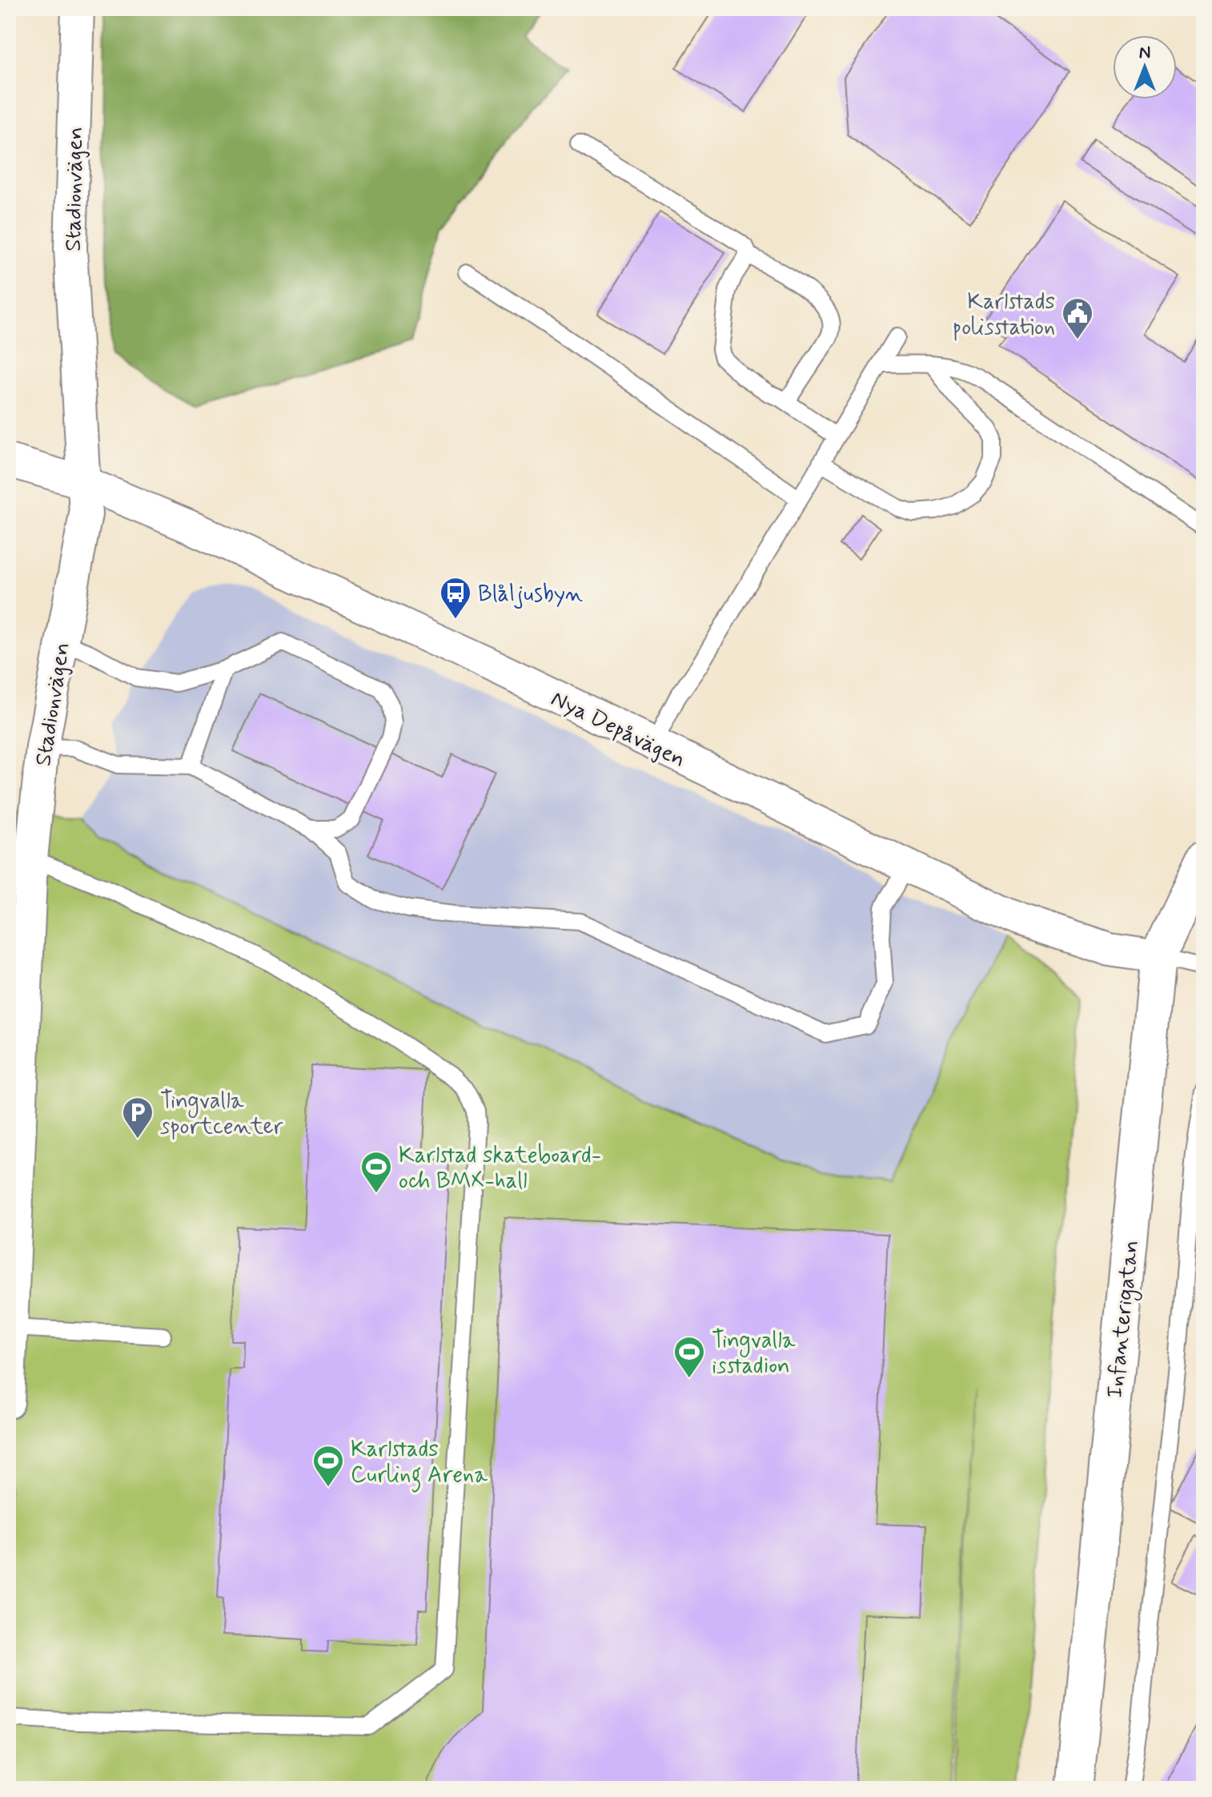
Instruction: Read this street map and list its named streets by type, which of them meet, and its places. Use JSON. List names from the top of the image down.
{
  "streets": {
    "street": ["Stadionvägen", "Nya Depåvägen", "Infanterigatan"]
  },
  "crossings": [
    ["Stadionvägen", "Nya Depåvägen"],
    ["Nya Depåvägen", "Infanterigatan"]
  ],
  "places": {
    "public building": ["Karlstads polisstation"],
    "bus stop": ["Blåljusbyn"],
    "parking": ["Tingvalla sportcenter"],
    "sports": ["Karlstad skateboard- och BMX-hall", "Tingvalla isstadion", "Karlstads Curling Arena"]
  },
  "north": "top"
}
